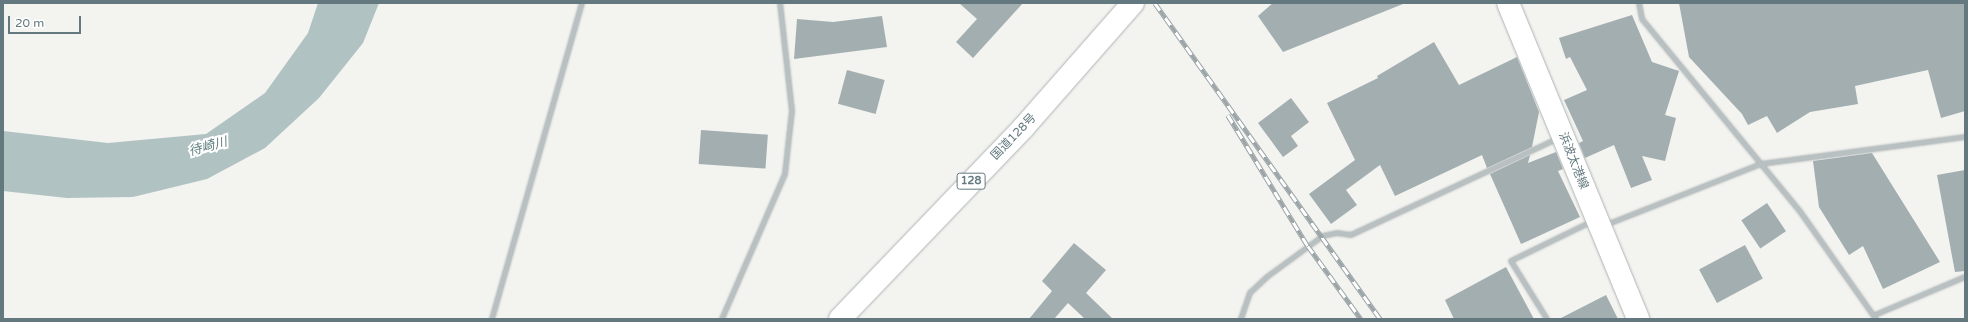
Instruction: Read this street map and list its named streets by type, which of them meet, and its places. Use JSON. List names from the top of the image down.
{
  "streets": {
    "main road": ["国道128号", "浜波太港線", "128"]
  },
  "water": ["待崎川"],
  "scale_bar": "20 m"
}
